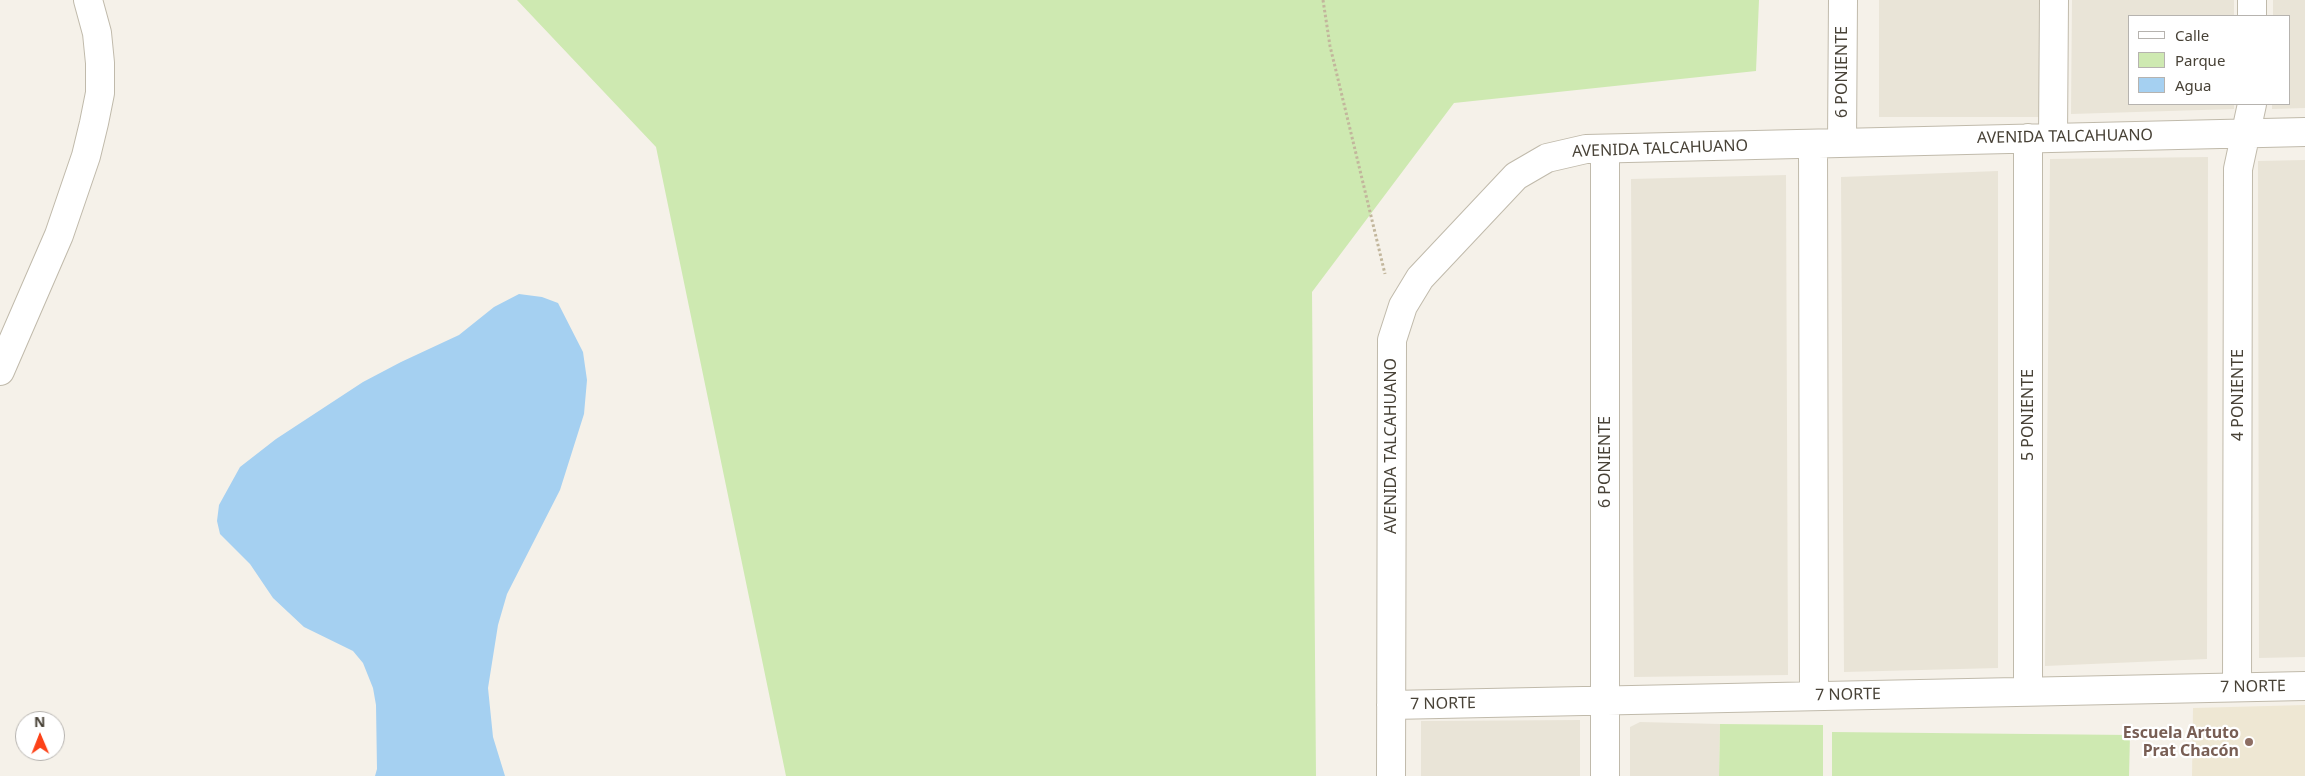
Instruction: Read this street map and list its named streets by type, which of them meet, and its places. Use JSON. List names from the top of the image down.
{
  "streets": {
    "street": [
      "6 PONIENTE",
      "AVENIDA TALCAHUANO",
      "4 PONIENTE",
      "5 PONIENTE",
      "7 NORTE"
    ]
  },
  "crossings": [
    ["6 PONIENTE", "AVENIDA TALCAHUANO"],
    ["6 PONIENTE", "7 NORTE"],
    ["AVENIDA TALCAHUANO", "4 PONIENTE"],
    ["AVENIDA TALCAHUANO", "5 PONIENTE"],
    ["AVENIDA TALCAHUANO", "7 NORTE"],
    ["4 PONIENTE", "7 NORTE"],
    ["5 PONIENTE", "7 NORTE"]
  ],
  "places": ["Escuela Artuto Prat Chacón"],
  "legend": ["Calle", "Parque", "Agua"],
  "north": "top"
}
